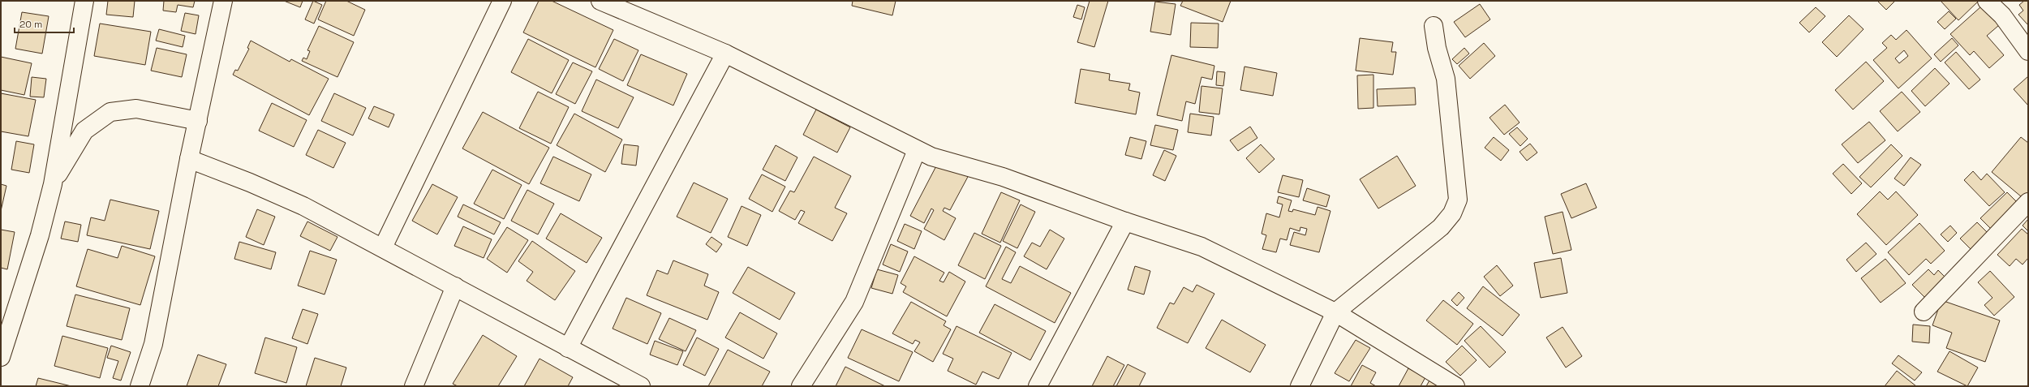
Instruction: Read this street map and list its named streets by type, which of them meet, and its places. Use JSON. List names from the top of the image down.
{
  "scale_bar": "20 m"
}
